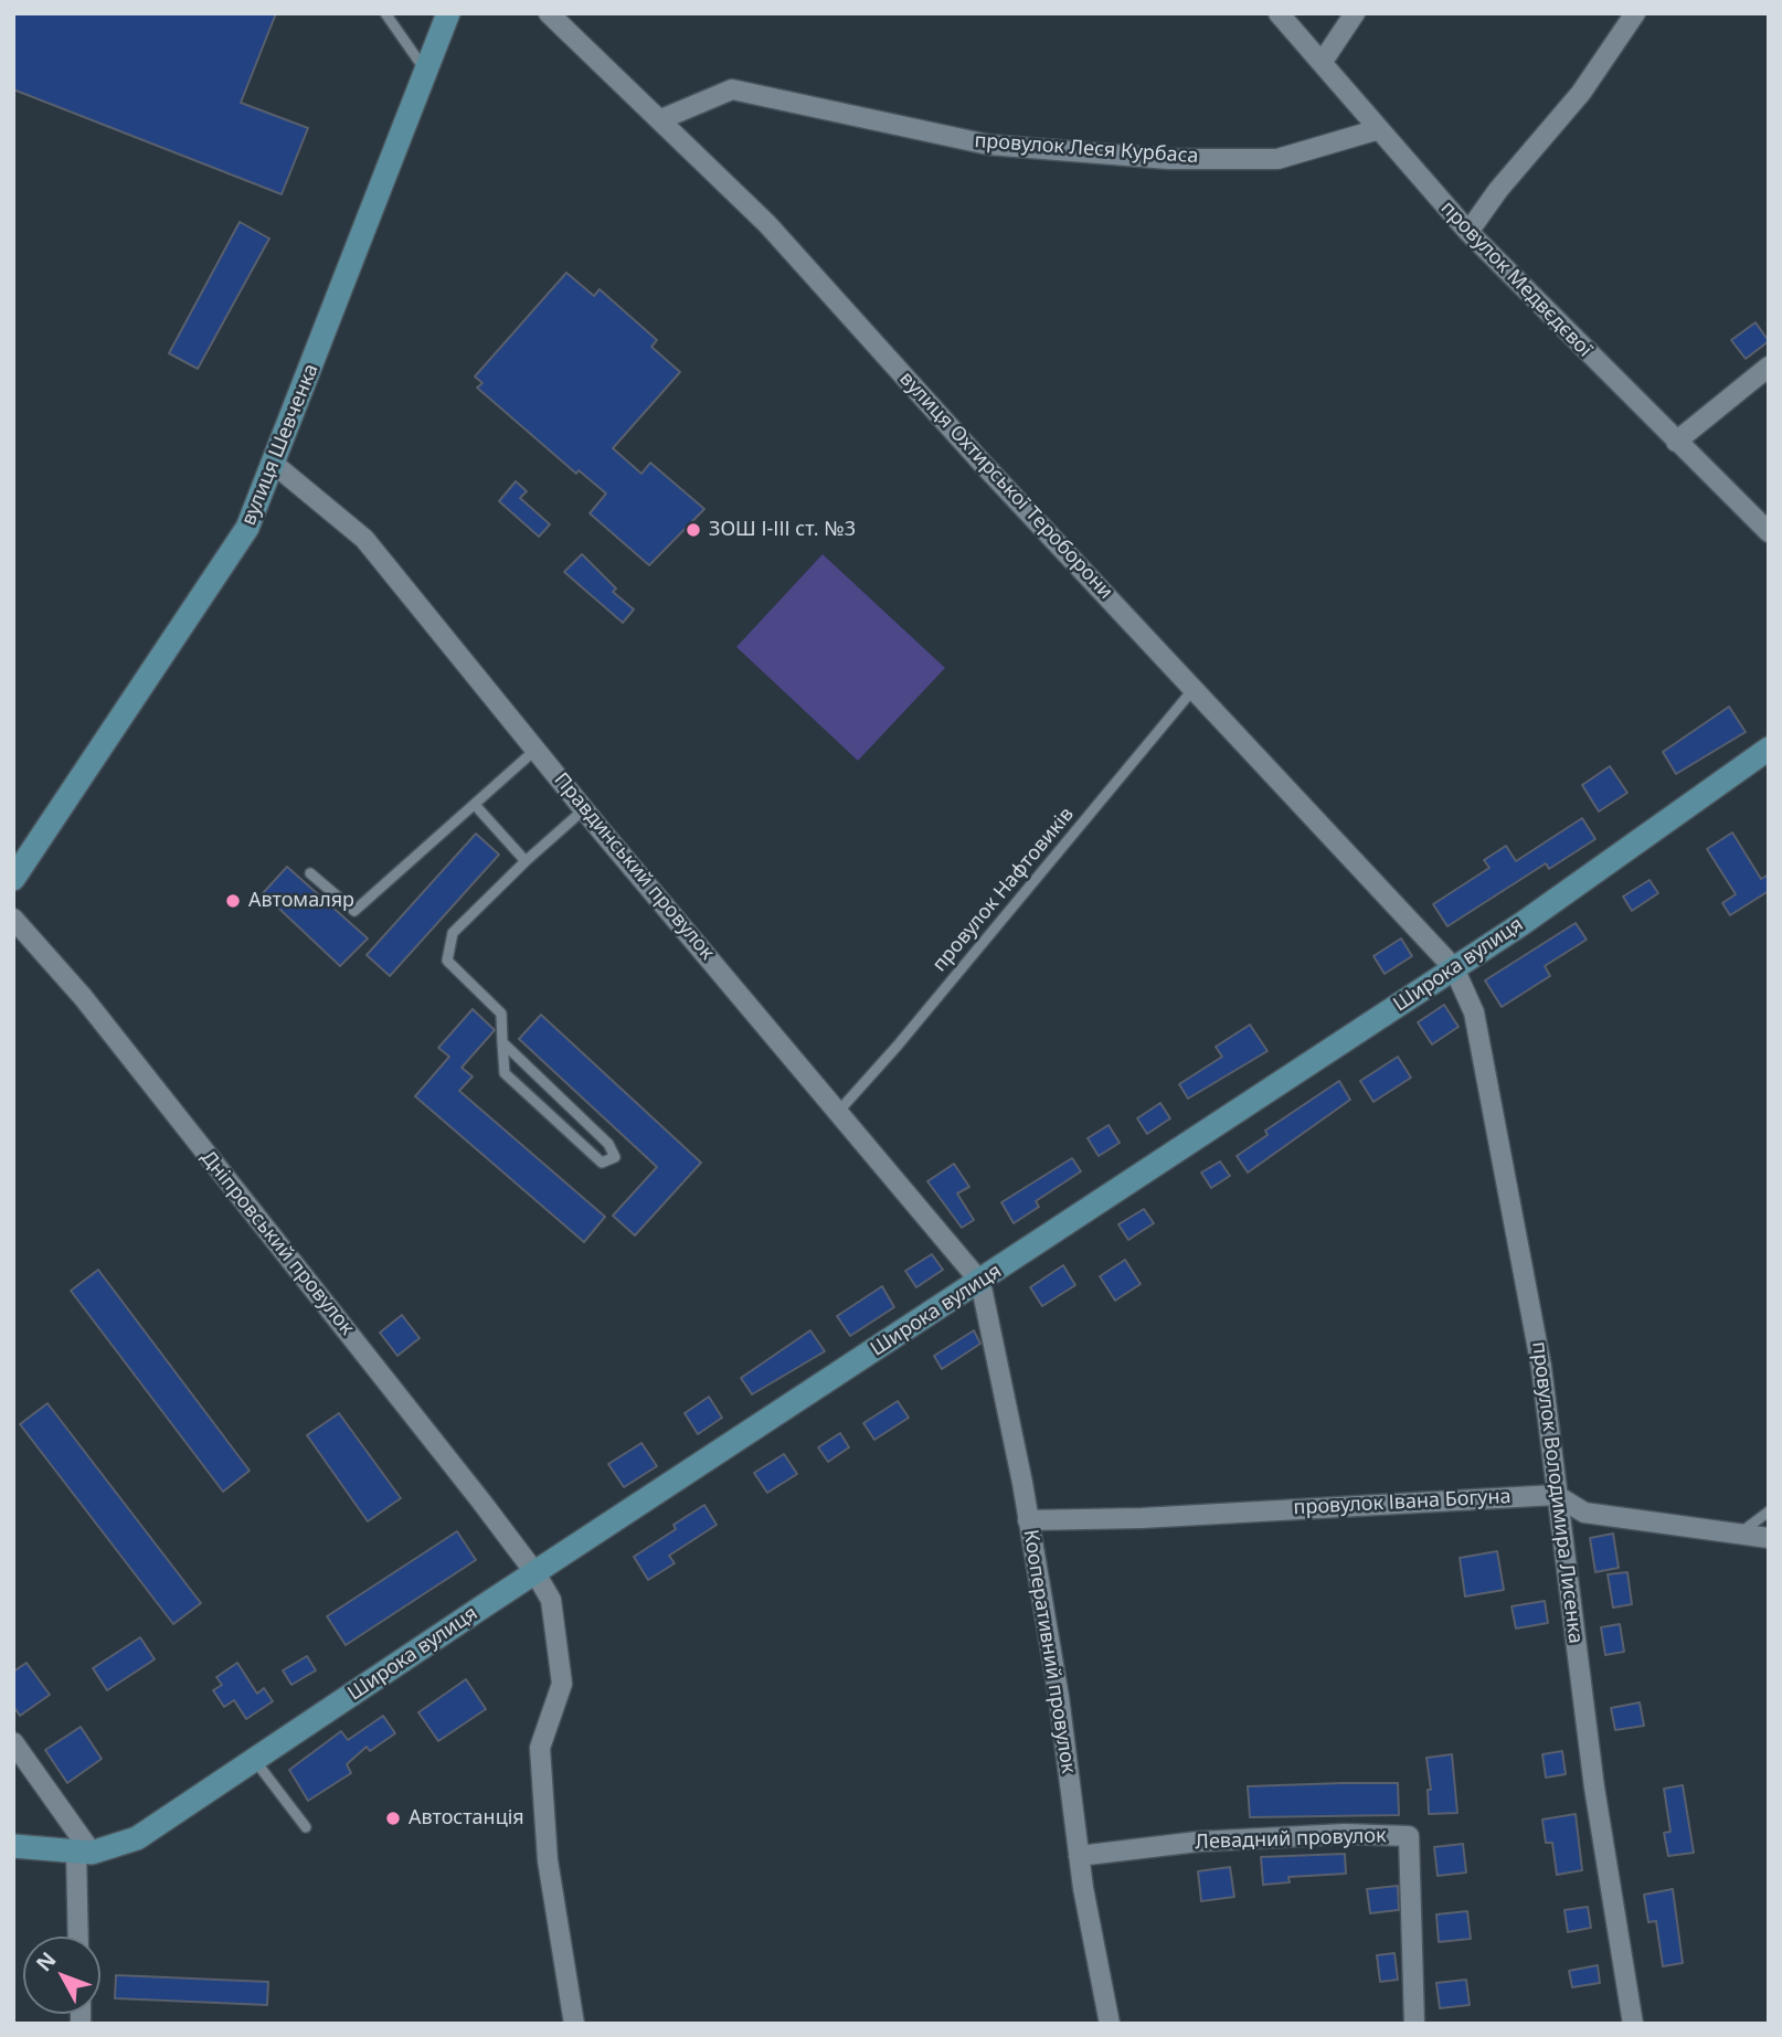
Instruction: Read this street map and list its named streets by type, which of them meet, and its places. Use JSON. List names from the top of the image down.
{
  "streets": {
    "street": [
      "провулок Леся Курбаса",
      "провулок Медвєдєвої",
      "вулиця Шевченка",
      "вулиця Охтирської Тероборони",
      "Правдинський провулок",
      "Широка вулиця",
      "Дніпровський провулок",
      "провулок Володимира Лисенка",
      "провулок Івана Богуна",
      "Кооперативний провулок",
      "Левадний провулок"
    ],
    "lane": ["провулок Нафтовиків"]
  },
  "crossings": [
    ["провулок Леся Курбаса", "провулок Медвєдєвої"],
    ["провулок Леся Курбаса", "вулиця Охтирської Тероборони"],
    ["вулиця Шевченка", "Правдинський провулок"],
    ["вулиця Охтирської Тероборони", "провулок Нафтовиків"],
    ["вулиця Охтирської Тероборони", "Широка вулиця"],
    ["вулиця Охтирської Тероборони", "провулок Володимира Лисенка"],
    ["Правдинський провулок", "провулок Нафтовиків"],
    ["Правдинський провулок", "Широка вулиця"],
    ["Правдинський провулок", "Кооперативний провулок"],
    ["Широка вулиця", "Дніпровський провулок"],
    ["Широка вулиця", "провулок Володимира Лисенка"],
    ["Широка вулиця", "Кооперативний провулок"],
    ["провулок Володимира Лисенка", "провулок Івана Богуна"],
    ["провулок Івана Богуна", "Кооперативний провулок"],
    ["Кооперативний провулок", "Левадний провулок"]
  ],
  "places": ["ЗОШ І-ІІІ ст. №3", "Автомаляр", "Автостанція"],
  "north": "top left"
}
